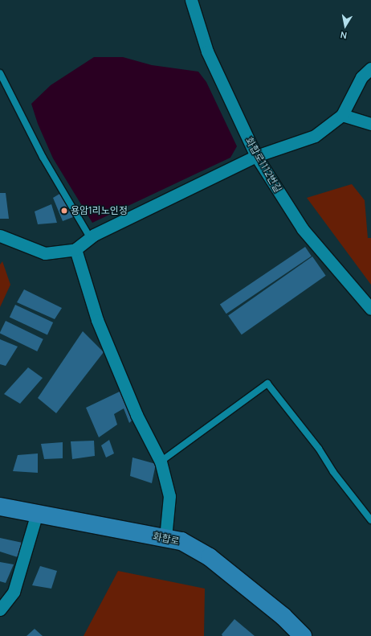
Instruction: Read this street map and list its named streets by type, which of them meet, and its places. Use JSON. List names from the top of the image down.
{
  "streets": {
    "main road": ["화합로"],
    "street": ["화합로1112번길"]
  },
  "places": ["용암1리노인정"],
  "north": "bottom"
}
